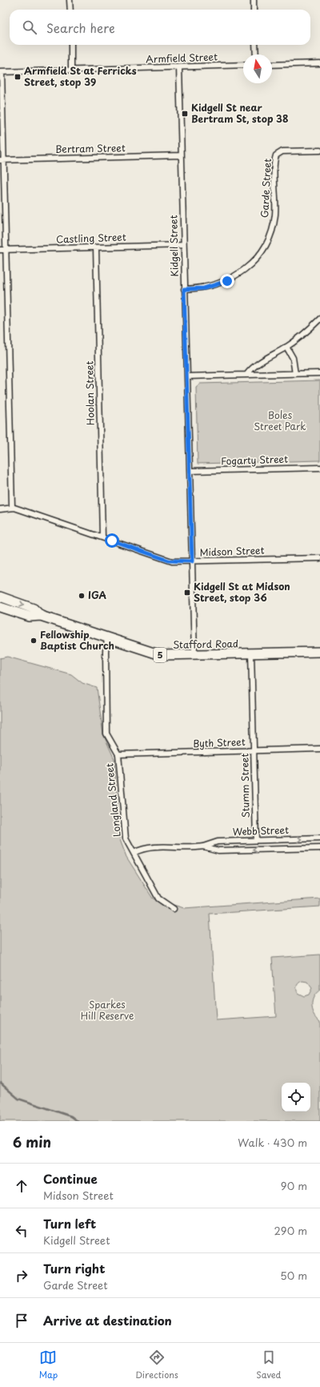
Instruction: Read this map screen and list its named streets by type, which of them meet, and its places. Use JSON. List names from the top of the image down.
{
  "streets": {
    "highway": ["Stafford Road", "5"],
    "street": [
      "Armfield Street",
      "Bertram Street",
      "Garde Street",
      "Castling Street",
      "Kidgell Street",
      "Hoolan Street",
      "Fogarty Street",
      "Midson Street",
      "Byth Street",
      "Stumm Street",
      "Longland Street",
      "Webb Street"
    ]
  },
  "crossings": [
    ["Armfield Street", "Kidgell Street"],
    ["Bertram Street", "Kidgell Street"],
    ["Garde Street", "Kidgell Street"],
    ["Castling Street", "Kidgell Street"],
    ["Castling Street", "Hoolan Street"],
    ["Kidgell Street", "Fogarty Street"],
    ["Kidgell Street", "Midson Street"],
    ["Kidgell Street", "Stafford Road"],
    ["Hoolan Street", "Midson Street"],
    ["Stafford Road", "Stumm Street"],
    ["Stafford Road", "Longland Street"],
    ["Byth Street", "Stumm Street"],
    ["Byth Street", "Longland Street"],
    ["Stumm Street", "Webb Street"],
    ["Longland Street", "Webb Street"]
  ],
  "parks": ["Boles Street Park", "Sparkes Hill Reserve"],
  "places": {
    "transit": ["Armfield St at Ferricks Street, stop 39", "Kidgell St near Bertram St, stop 38", "Kidgell St at Midson Street, stop 36"],
    "other": ["IGA", "Fellowship Baptist Church"]
  },
  "north": "top",
  "page": {
    "search": "Search here",
    "heading": ["6 min", "Walk · 430 m"],
    "list": [
      ["Continue", "Midson Street", "90 m"],
      ["Turn left", "Kidgell Street", "290 m"],
      ["Turn right", "Garde Street", "50 m"],
      "Arrive at destination"
    ],
    "nav": ["Map", "Directions", "Saved"]
  }
}
